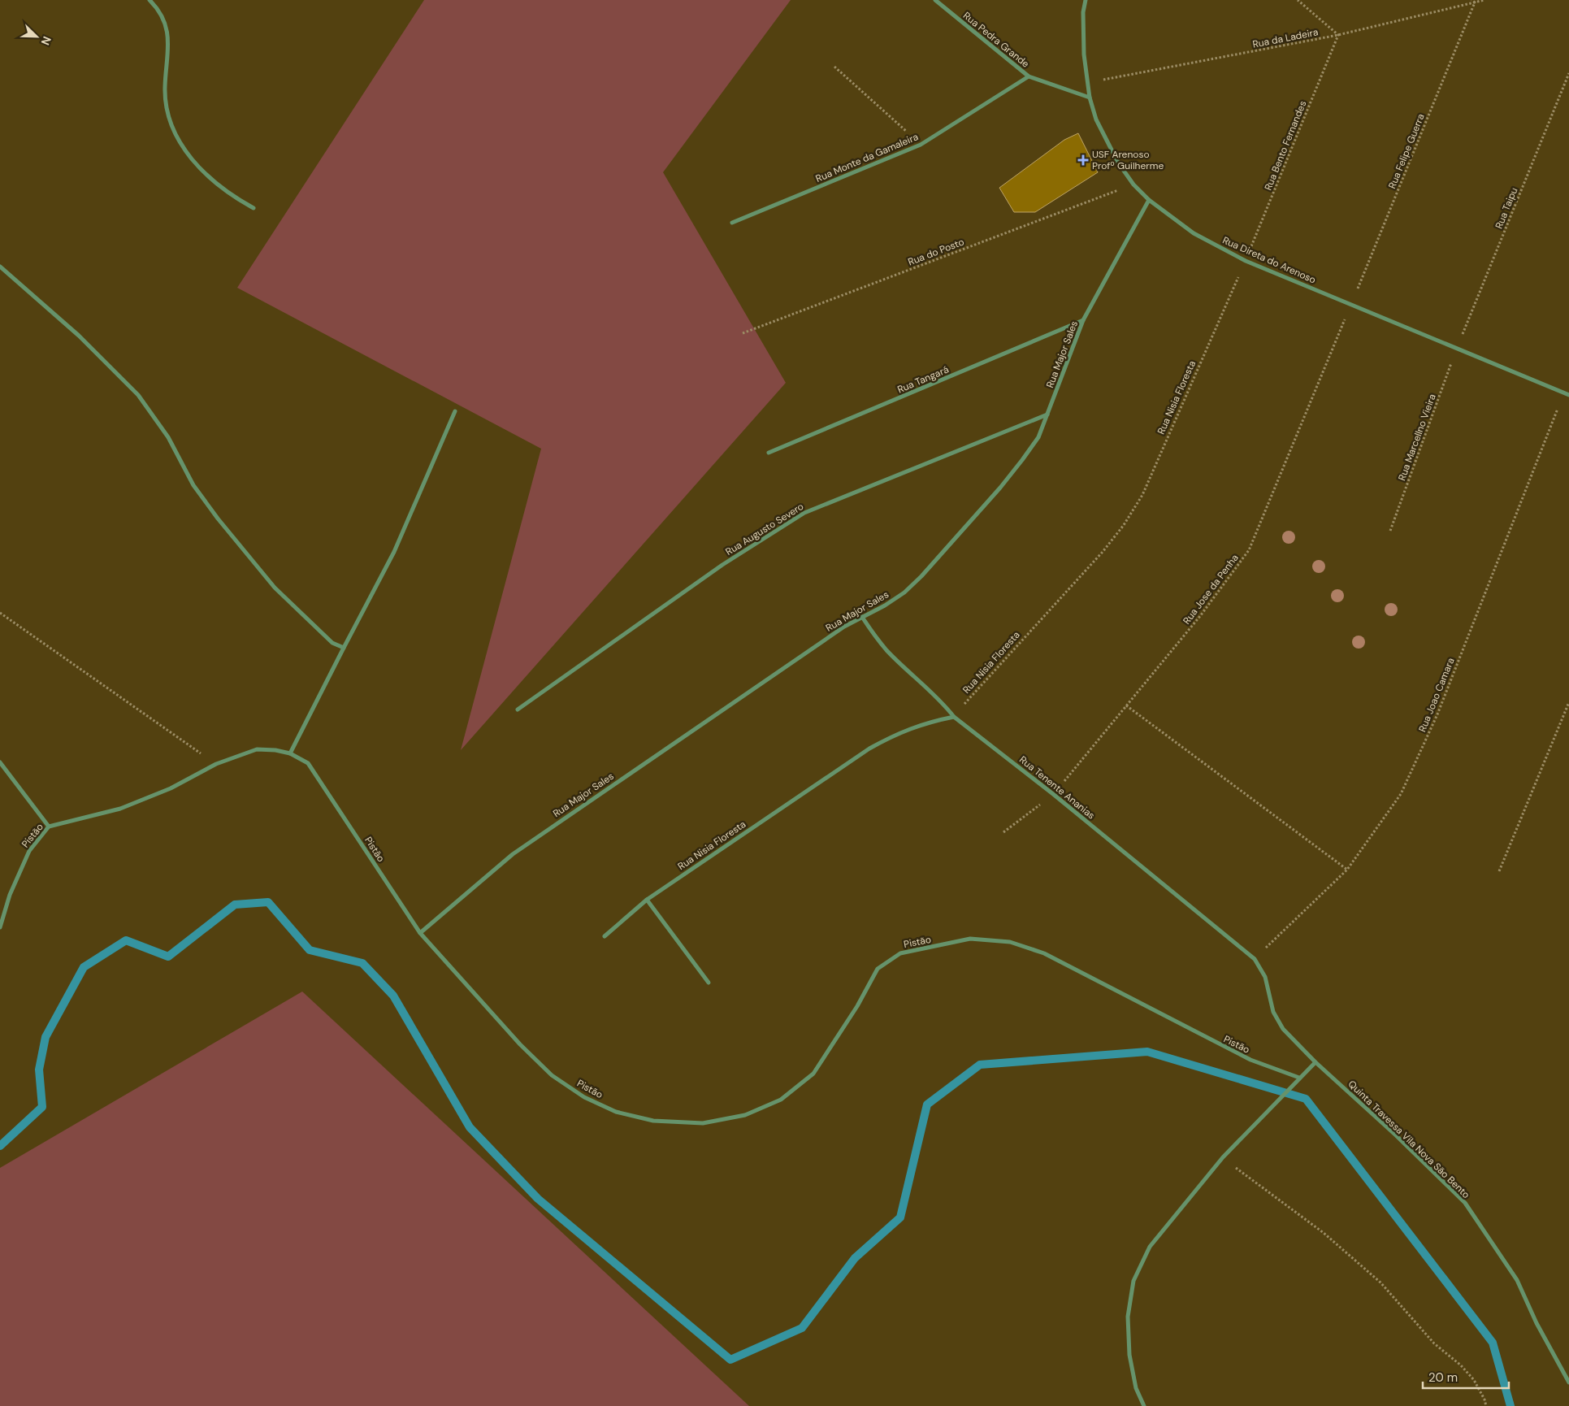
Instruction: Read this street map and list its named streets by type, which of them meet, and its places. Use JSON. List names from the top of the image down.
{
  "streets": {
    "street": [
      "Rua Pedra Grande",
      "Rua Monte da Gamaleira",
      "Rua Direta do Arenoso",
      "Rua Major Sales",
      "Rua Tangará",
      "Rua Nisia Floresta",
      "Rua Augusto Severo",
      "Rua Tenente Ananias",
      "Pistão",
      "Quinta Travessa Vila Nova São Bento"
    ],
    "path": [
      "Rua da Ladeira",
      "Rua Bento Fernandes",
      "Rua Felipe Guerra",
      "Rua Taipu",
      "Rua do Posto",
      "Rua Marcellno Vieira",
      "Rua Jose da Penha",
      "Rua Joao Camara"
    ]
  },
  "crossings": [
    ["Rua da Ladeira", "Rua Bento Fernandes"],
    ["Rua da Ladeira", "Rua Felipe Guerra"],
    ["Rua da Ladeira", "Rua Direta do Arenoso"],
    ["Rua Pedra Grande", "Rua Monte da Gamaleira"],
    ["Rua Bento Fernandes", "Rua Direta do Arenoso"],
    ["Rua Bento Fernandes", "Rua Nisia Floresta"],
    ["Rua Felipe Guerra", "Rua Direta do Arenoso"],
    ["Rua Felipe Guerra", "Rua Jose da Penha"],
    ["Rua Taipu", "Rua Direta do Arenoso"],
    ["Rua Taipu", "Rua Marcellno Vieira"],
    ["Rua do Posto", "Rua Direta do Arenoso"],
    ["Rua Direta do Arenoso", "Rua Major Sales"],
    ["Rua Direta do Arenoso", "Rua Nisia Floresta"],
    ["Rua Direta do Arenoso", "Rua Marcellno Vieira"],
    ["Rua Direta do Arenoso", "Rua Jose da Penha"],
    ["Rua Direta do Arenoso", "Rua Joao Camara"],
    ["Rua Major Sales", "Rua Tangará"],
    ["Rua Major Sales", "Rua Augusto Severo"],
    ["Rua Major Sales", "Rua Tenente Ananias"],
    ["Rua Major Sales", "Pistão"],
    ["Rua Nisia Floresta", "Rua Tenente Ananias"],
    ["Rua Jose da Penha", "Rua Tenente Ananias"],
    ["Rua Joao Camara", "Rua Tenente Ananias"],
    ["Rua Joao Camara", "Quinta Travessa Vila Nova São Bento"],
    ["Rua Tenente Ananias", "Quinta Travessa Vila Nova São Bento"]
  ],
  "places": {
    "health": ["USF Arenoso Profº Guilherme"]
  },
  "scale_bar": "20 m",
  "north": "bottom right"
}
